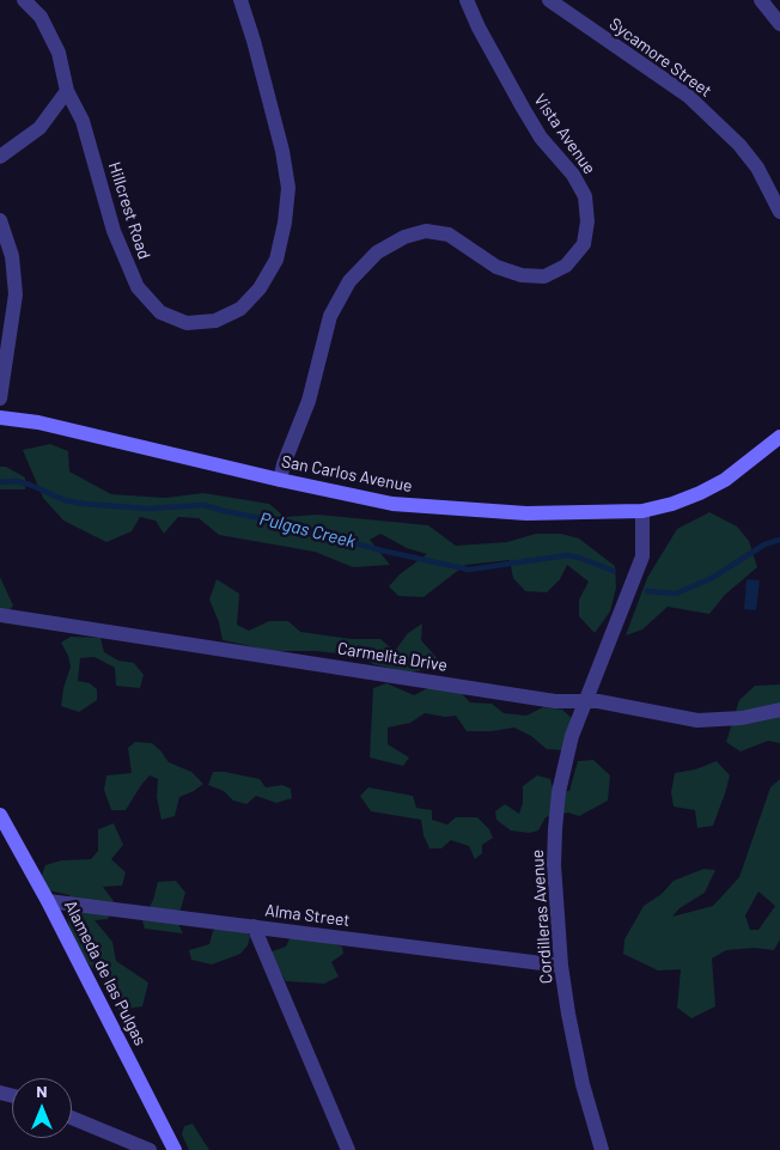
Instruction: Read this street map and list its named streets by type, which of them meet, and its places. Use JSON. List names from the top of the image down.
{
  "streets": {
    "main road": ["San Carlos Avenue", "Alameda de las Pulgas"],
    "street": [
      "Sycamore Street",
      "Vista Avenue",
      "Hillcrest Road",
      "Carmelita Drive",
      "Alma Street",
      "Cordilleras Avenue"
    ]
  },
  "crossings": [
    ["Vista Avenue", "San Carlos Avenue"],
    ["San Carlos Avenue", "Cordilleras Avenue"],
    ["Carmelita Drive", "Cordilleras Avenue"],
    ["Alma Street", "Cordilleras Avenue"],
    ["Alma Street", "Alameda de las Pulgas"]
  ],
  "water": ["Pulgas Creek"],
  "north": "top"
}
